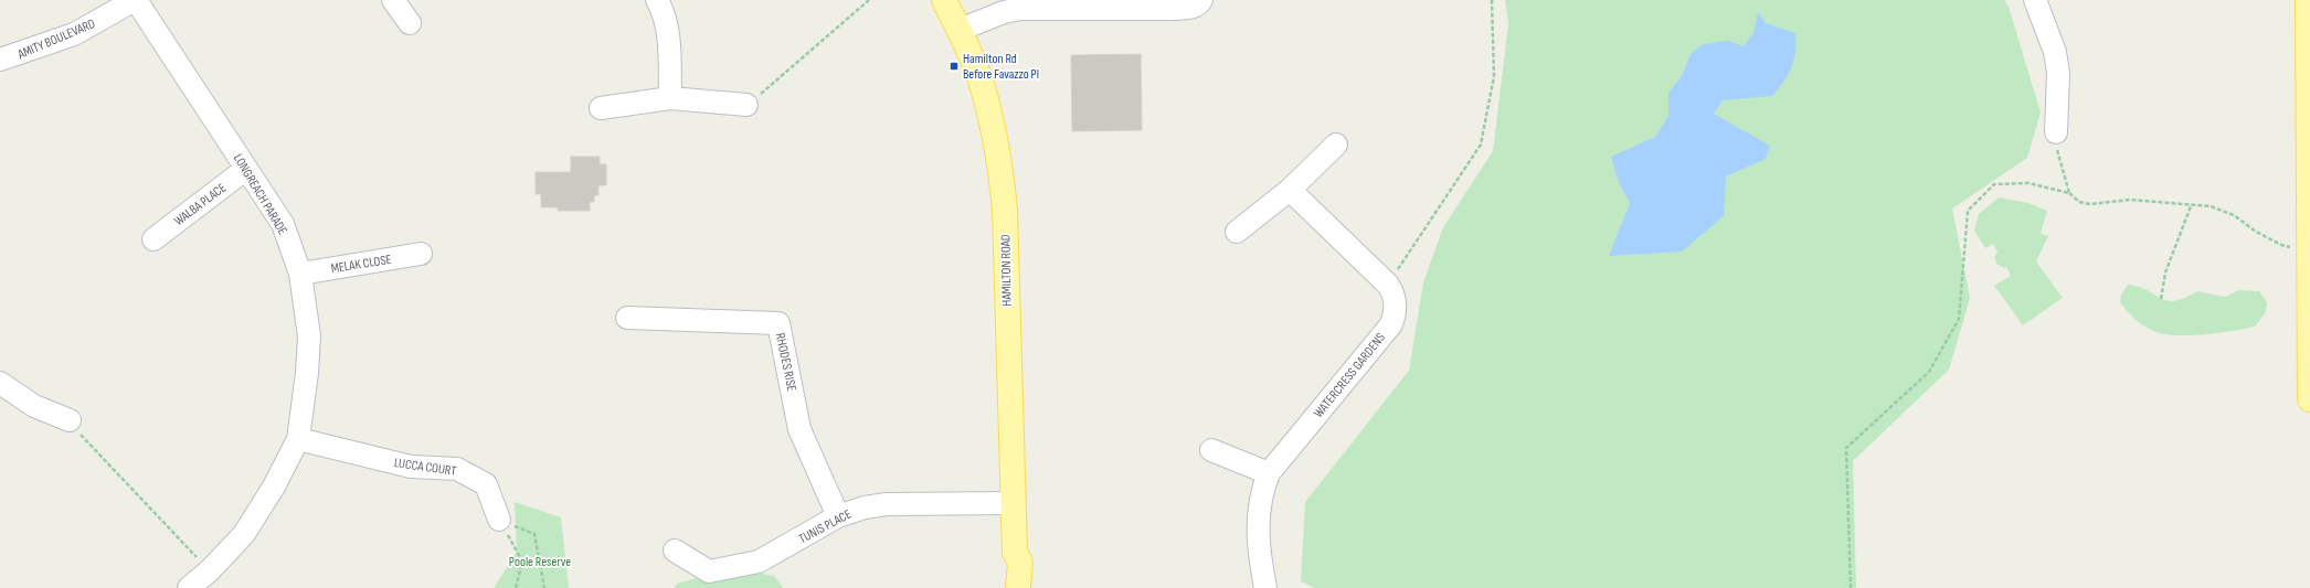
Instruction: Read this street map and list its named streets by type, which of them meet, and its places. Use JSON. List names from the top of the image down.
{
  "streets": {
    "main road": ["HAMILTON ROAD"],
    "street": [
      "AMITY BOULEVARD",
      "LONGREACH PARADE",
      "WALBA PLACE",
      "MELAK CLOSE",
      "RHODES RISE",
      "WATERCRESS GARDENS",
      "LUCCA COURT",
      "TUNIS PLACE"
    ]
  },
  "crossings": [
    ["AMITY BOULEVARD", "LONGREACH PARADE"],
    ["LONGREACH PARADE", "WALBA PLACE"],
    ["LONGREACH PARADE", "MELAK CLOSE"],
    ["LONGREACH PARADE", "LUCCA COURT"],
    ["HAMILTON ROAD", "TUNIS PLACE"],
    ["RHODES RISE", "TUNIS PLACE"]
  ],
  "parks": ["Poole Reserve"],
  "places": {
    "transit": ["Hamilton Rd Before Favazzo Pl"]
  }
}
